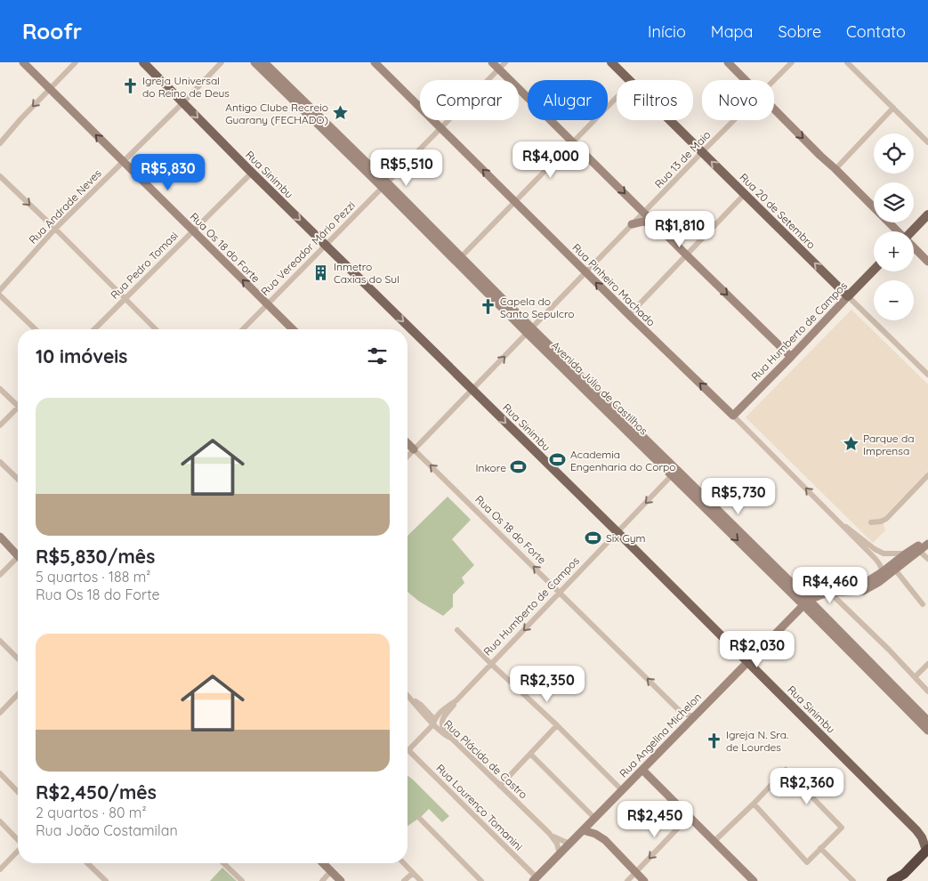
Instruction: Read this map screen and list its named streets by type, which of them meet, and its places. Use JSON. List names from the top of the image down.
{
  "streets": {
    "main road": ["Rua Sinimbu", "Rua 20 de Setembro", "Rua Humberto de Campos"],
    "street": [
      "Rua 13 de Maio",
      "Rua Andrade Neves",
      "Rua Os 18 do Forte",
      "Rua Vereador Mário Pezzi",
      "Rua Pedro Tomasi",
      "Rua Pinheiro Machado",
      "Avenida Júlio de Castilhos",
      "Rua Angelina Michelon",
      "Rua Plácido de Castro",
      "Rua Lourenço Tomanini"
    ]
  },
  "crossings": [
    ["Rua 13 de Maio", "Rua Sinimbu"],
    ["Rua 13 de Maio", "Rua 20 de Setembro"],
    ["Rua 13 de Maio", "Rua Os 18 do Forte"],
    ["Rua 13 de Maio", "Rua Pinheiro Machado"],
    ["Rua 13 de Maio", "Avenida Júlio de Castilhos"],
    ["Rua Sinimbu", "Rua Andrade Neves"],
    ["Rua Sinimbu", "Rua Vereador Mário Pezzi"],
    ["Rua Sinimbu", "Rua Pedro Tomasi"],
    ["Rua Sinimbu", "Rua Humberto de Campos"],
    ["Rua Sinimbu", "Rua Angelina Michelon"],
    ["Rua Andrade Neves", "Rua Os 18 do Forte"],
    ["Rua 20 de Setembro", "Rua Humberto de Campos"],
    ["Rua Os 18 do Forte", "Rua Vereador Mário Pezzi"],
    ["Rua Os 18 do Forte", "Rua Pedro Tomasi"],
    ["Rua Os 18 do Forte", "Rua Humberto de Campos"],
    ["Rua Os 18 do Forte", "Rua Angelina Michelon"],
    ["Rua Vereador Mário Pezzi", "Rua Pinheiro Machado"],
    ["Rua Vereador Mário Pezzi", "Avenida Júlio de Castilhos"],
    ["Rua Pinheiro Machado", "Rua Humberto de Campos"],
    ["Rua Humberto de Campos", "Avenida Júlio de Castilhos"],
    ["Rua Humberto de Campos", "Rua Plácido de Castro"],
    ["Avenida Júlio de Castilhos", "Rua Angelina Michelon"],
    ["Rua Angelina Michelon", "Rua Plácido de Castro"],
    ["Rua Angelina Michelon", "Rua Lourenço Tomanini"]
  ],
  "one_way": [
    "Rua Sinimbu",
    "Rua 20 de Setembro",
    "Rua Os 18 do Forte",
    "Rua Pinheiro Machado"
  ],
  "places": {
    "church": ["Igreja Universal do Reino de Deus", "Capela do Santo Sepulcro", "Igreja N. Sra. de Lourdes"],
    "place": ["Antigo Clube Recreio Guarany (FECHADO)", "Parque da Imprensa"],
    "building": ["Inmetro Caxias do Sul"],
    "sports": ["Academia Engenharia do Corpo", "Inkore", "Six Gym"]
  },
  "page": {
    "header": "Roofr",
    "nav": [
      "Início",
      "Mapa",
      "Sobre",
      "Contato"
    ],
    "chip": [
      "Comprar",
      "Alugar",
      "Filtros",
      "Novo"
    ],
    "map_buttons": ["+", "−"],
    "price": [
      "R$4,000",
      "R$5,510",
      "R$5,830",
      "R$1,810",
      "R$5,730",
      "R$4,460",
      "R$2,030",
      "R$2,350",
      "R$2,360",
      "R$2,450"
    ],
    "heading": "10 imóveis",
    "list": [
      {
        "name": "R$5,830/mês",
        "note": "5 quartos · 188 m² · Rua Os 18 do Forte"
      },
      {
        "name": "R$2,450/mês",
        "note": "2 quartos · 80 m² · Rua João Costamilan"
      }
    ]
  }
}
